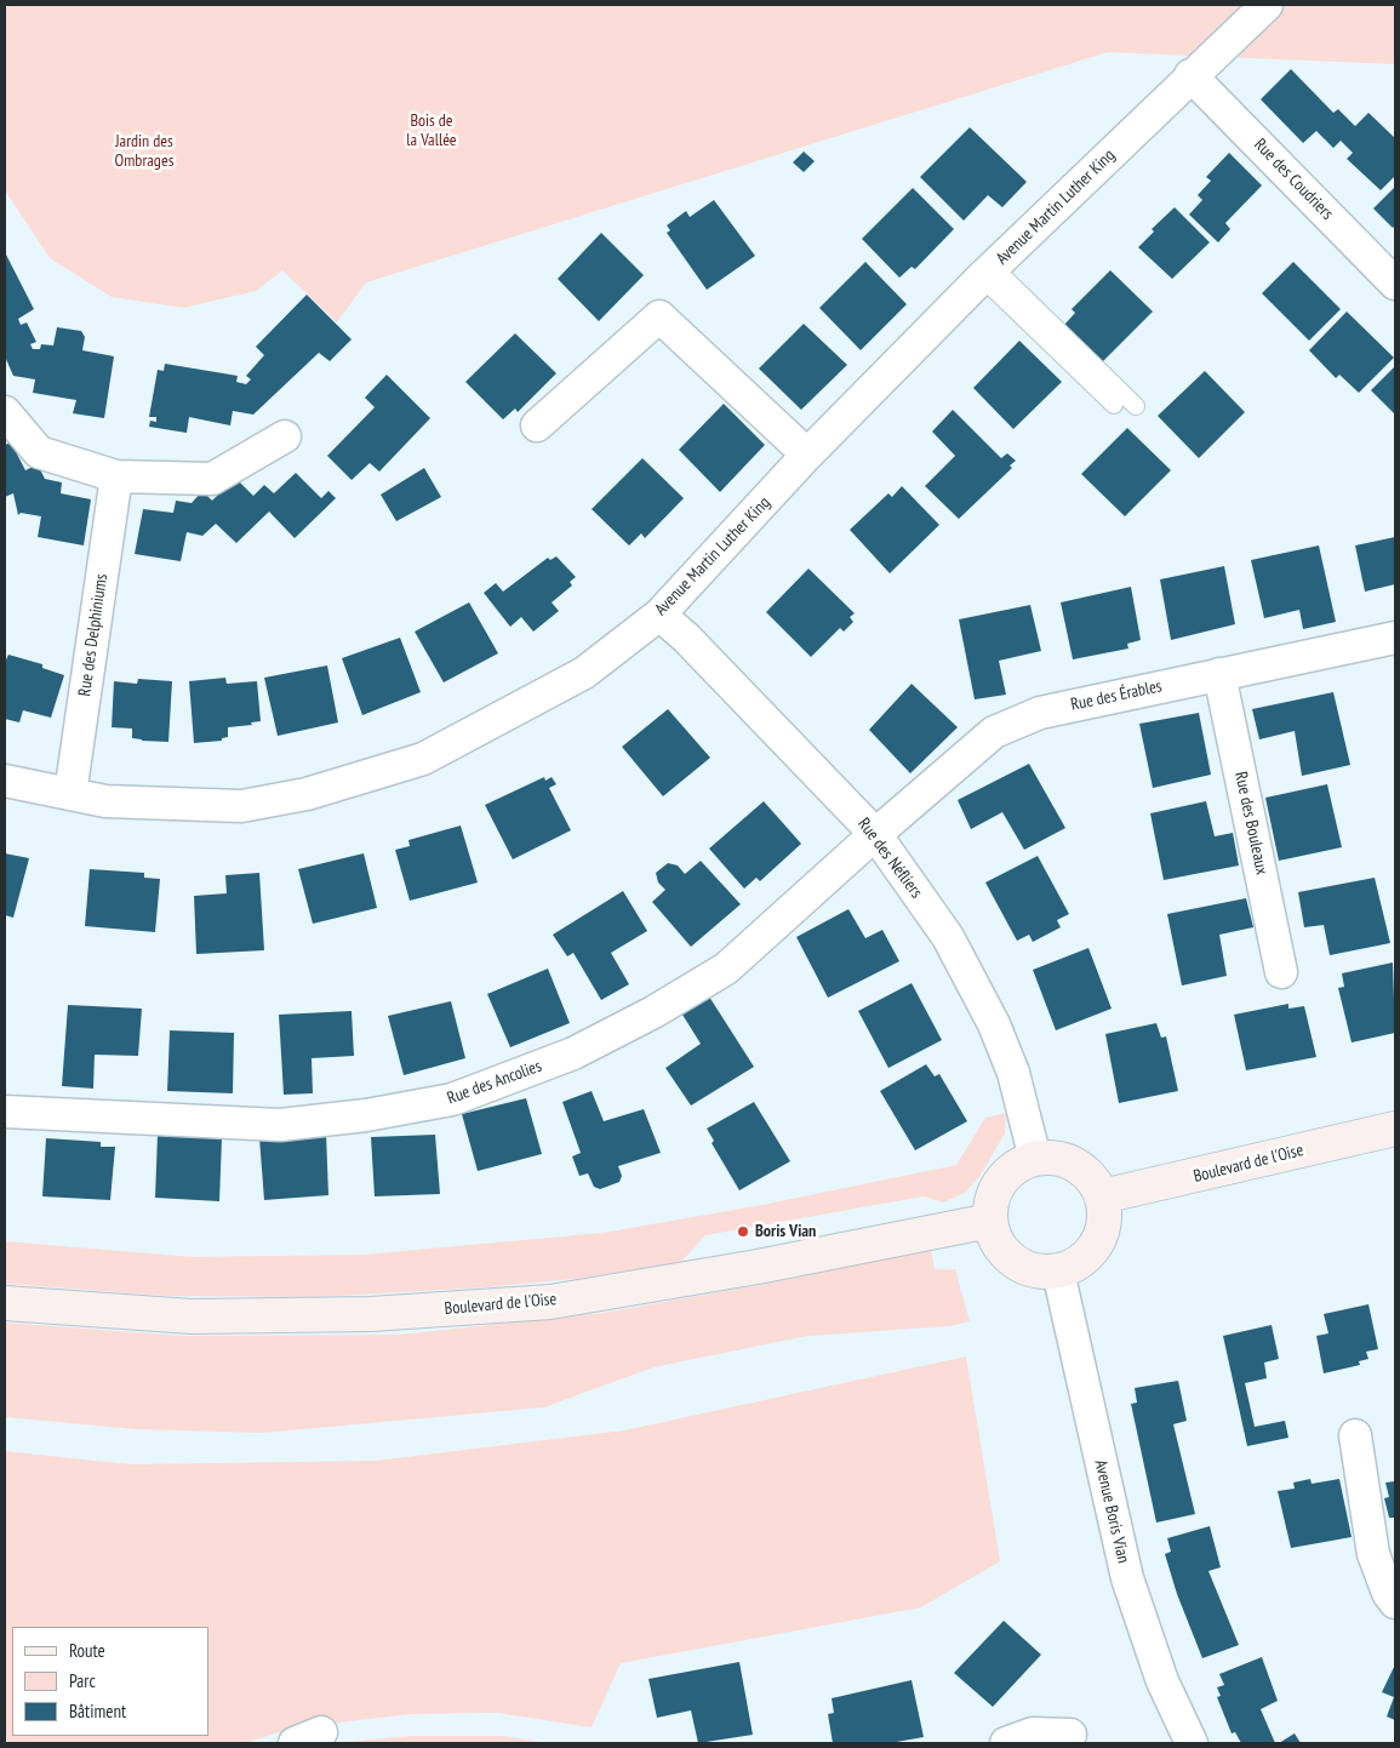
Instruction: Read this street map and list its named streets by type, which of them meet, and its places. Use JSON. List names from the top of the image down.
{
  "streets": {
    "main road": ["Boulevard de l'Oise"],
    "street": [
      "Rue des Coudriers",
      "Avenue Martin Luther King",
      "Rue des Delphiniums",
      "Rue des Érables",
      "Rue des Bouleaux",
      "Rue des Néfliers",
      "Rue des Ancolies",
      "Avenue Boris Vian"
    ]
  },
  "crossings": [
    ["Rue des Coudriers", "Avenue Martin Luther King"],
    ["Avenue Martin Luther King", "Rue des Delphiniums"],
    ["Avenue Martin Luther King", "Rue des Néfliers"],
    ["Rue des Érables", "Rue des Bouleaux"],
    ["Rue des Érables", "Rue des Néfliers"],
    ["Rue des Érables", "Rue des Ancolies"],
    ["Rue des Néfliers", "Rue des Ancolies"],
    ["Rue des Néfliers", "Boulevard de l'Oise"],
    ["Rue des Néfliers", "Avenue Boris Vian"],
    ["Boulevard de l'Oise", "Avenue Boris Vian"]
  ],
  "parks": ["Bois de la Vallée", "Jardin des Ombrages"],
  "places": ["Boris Vian"],
  "legend": ["Route", "Parc", "Bâtiment"]
}
